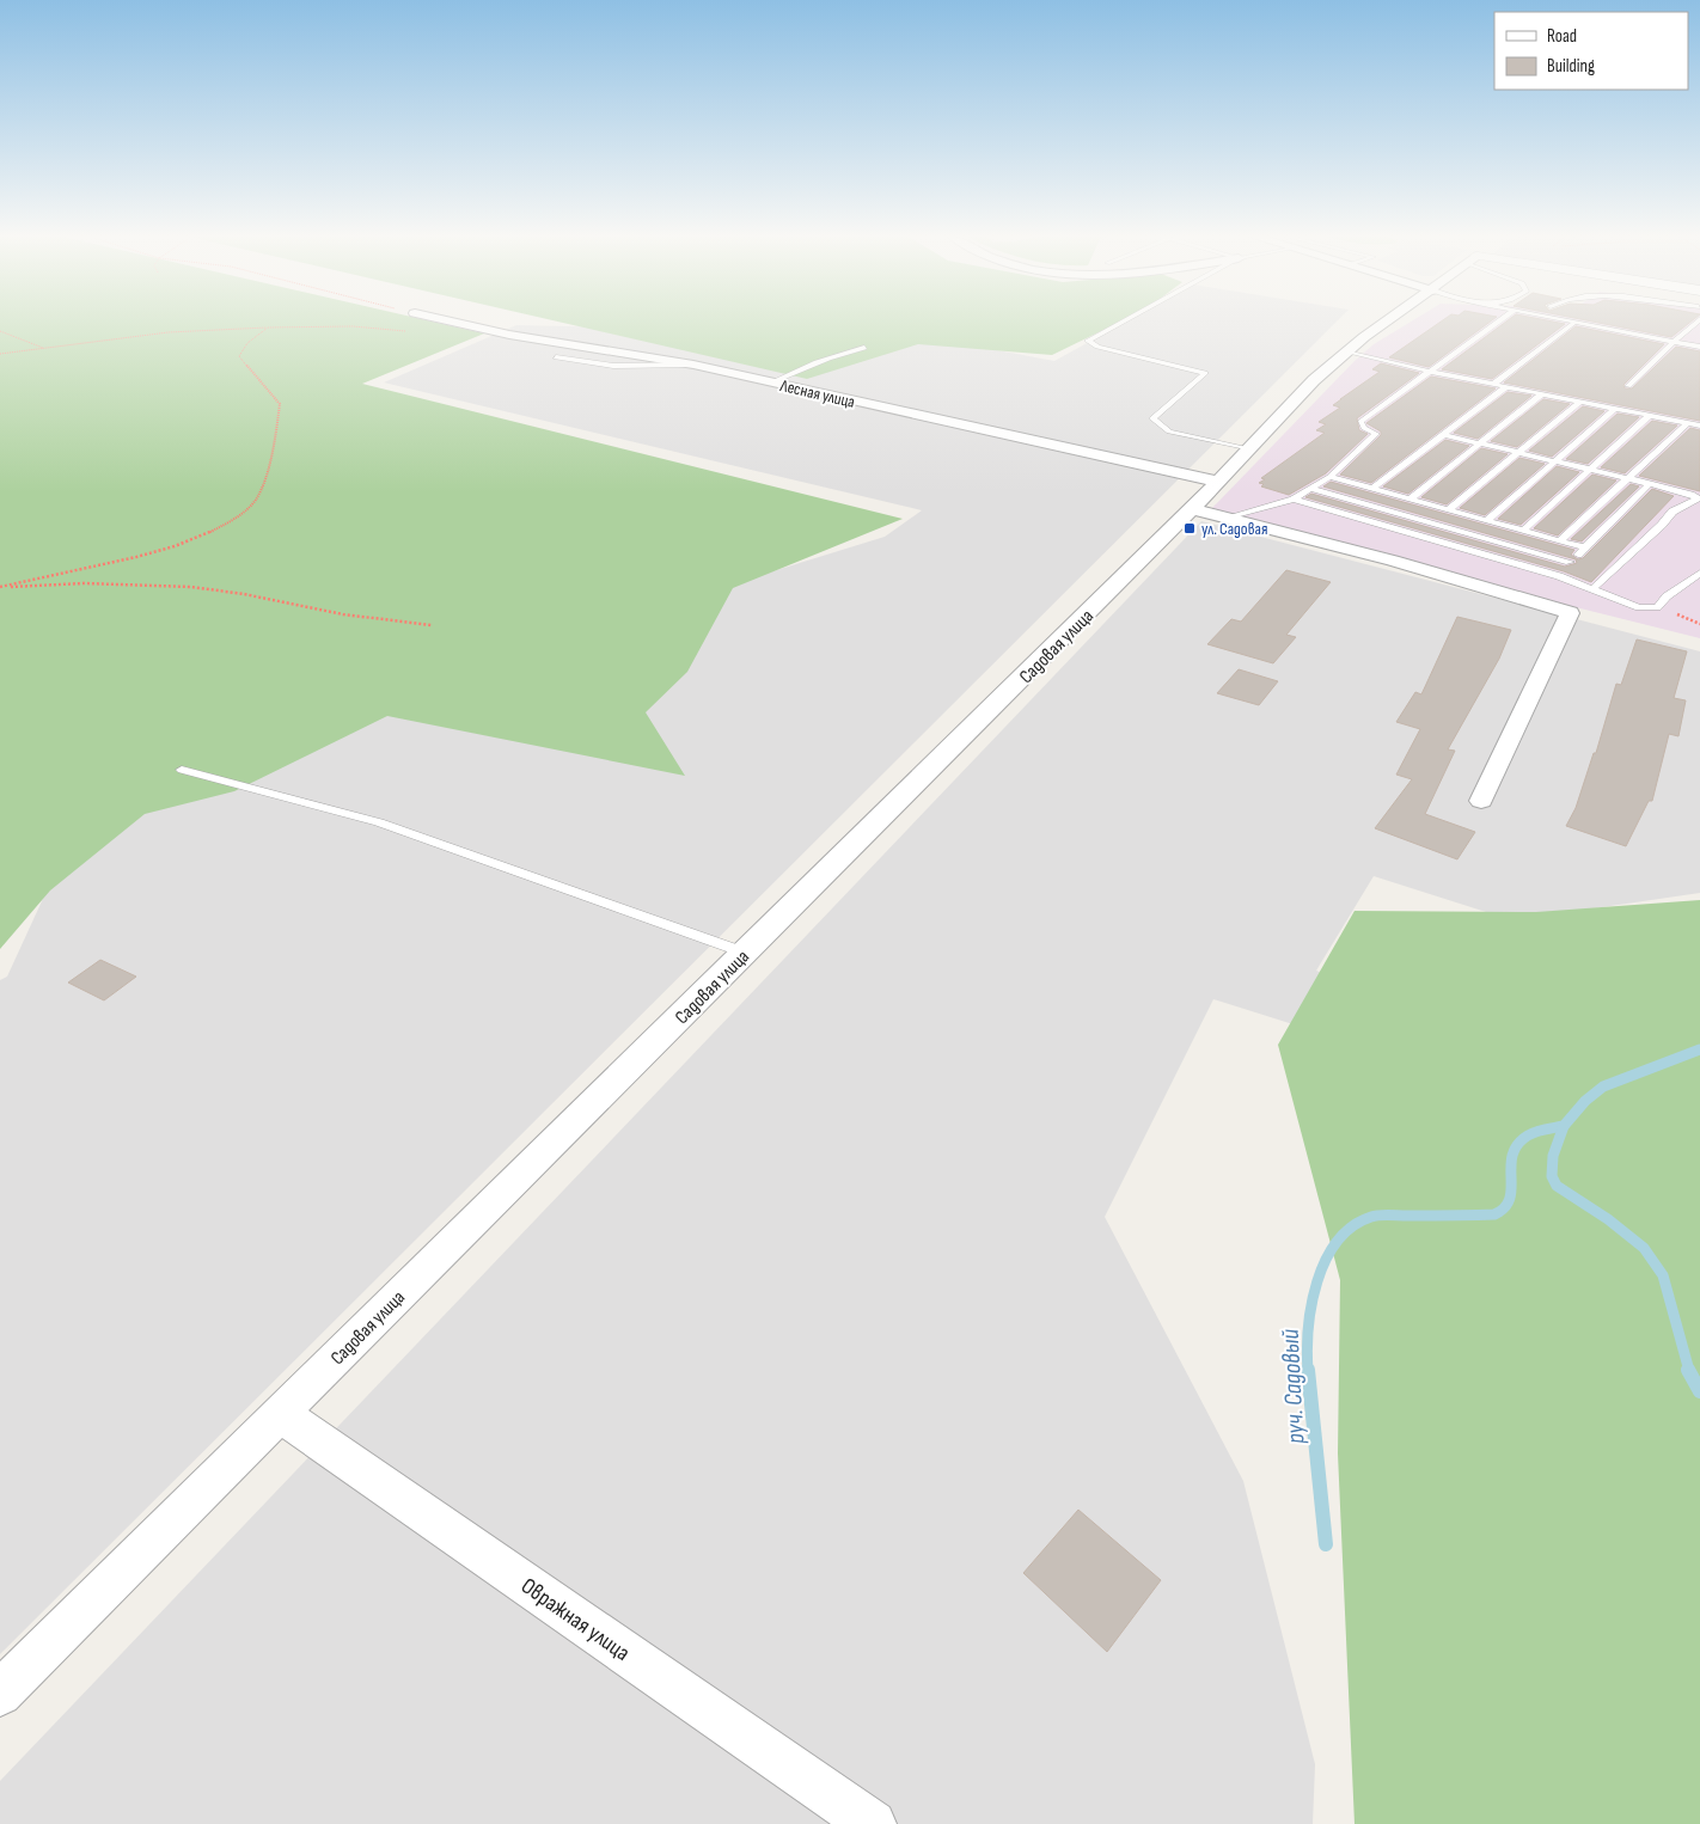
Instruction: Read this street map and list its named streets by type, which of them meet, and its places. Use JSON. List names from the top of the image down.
{
  "streets": {
    "street": ["Лесная улица", "Садовая улица", "Овражная улица"]
  },
  "crossings": [
    ["Лесная улица", "Садовая улица"],
    ["Садовая улица", "Овражная улица"]
  ],
  "water": ["руч. Садовый"],
  "places": {
    "transit": ["ул. Садовая"]
  },
  "legend": ["Road", "Building"]
}
